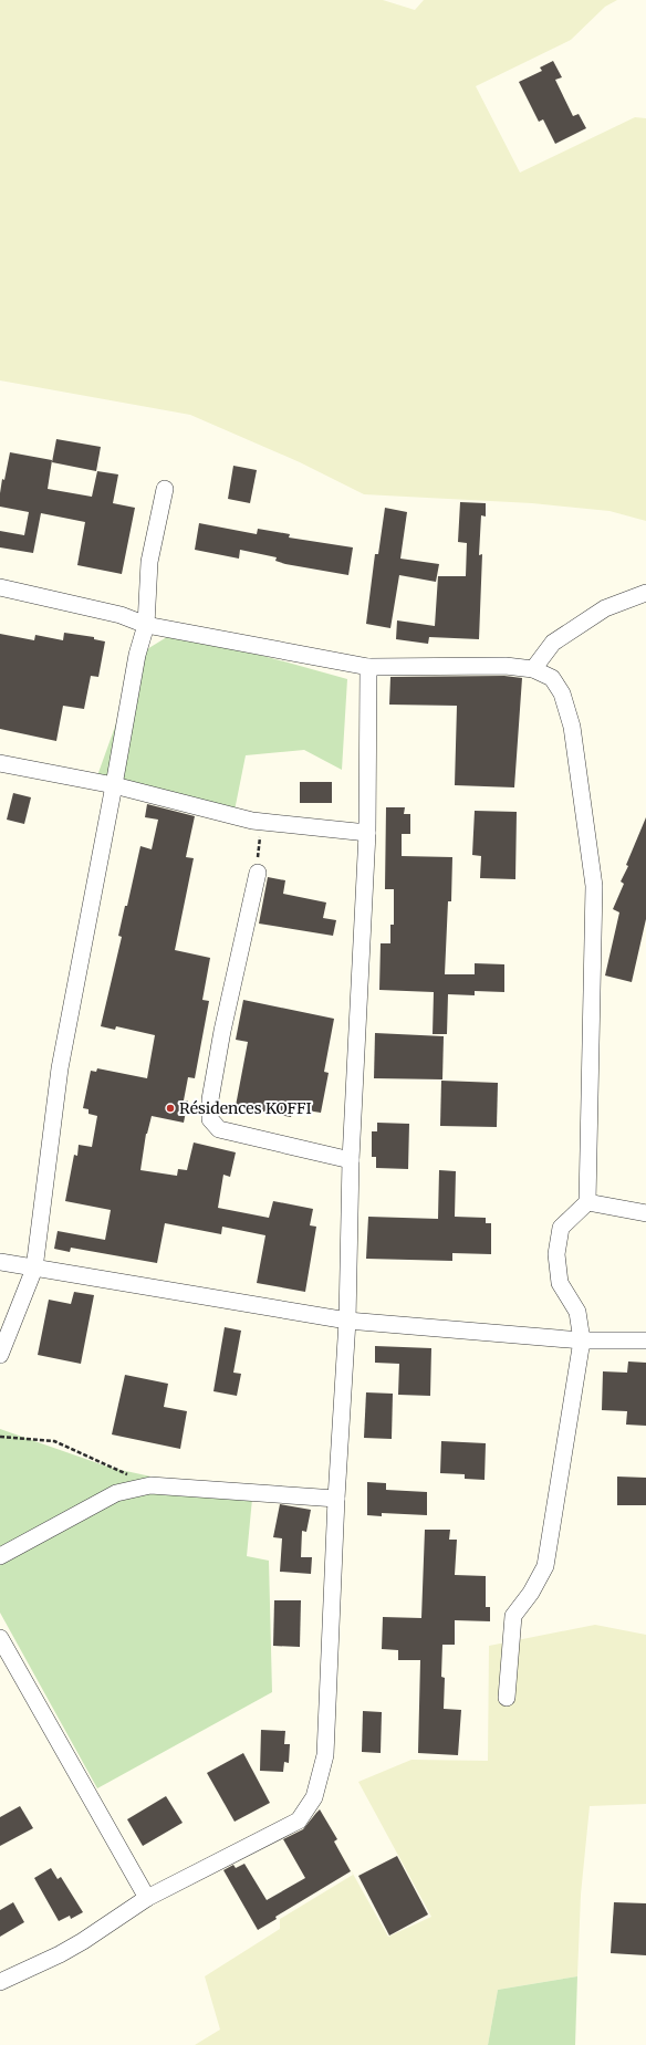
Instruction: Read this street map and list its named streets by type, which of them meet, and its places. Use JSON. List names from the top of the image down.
{
  "places": ["Résidences KOFFI"]
}
